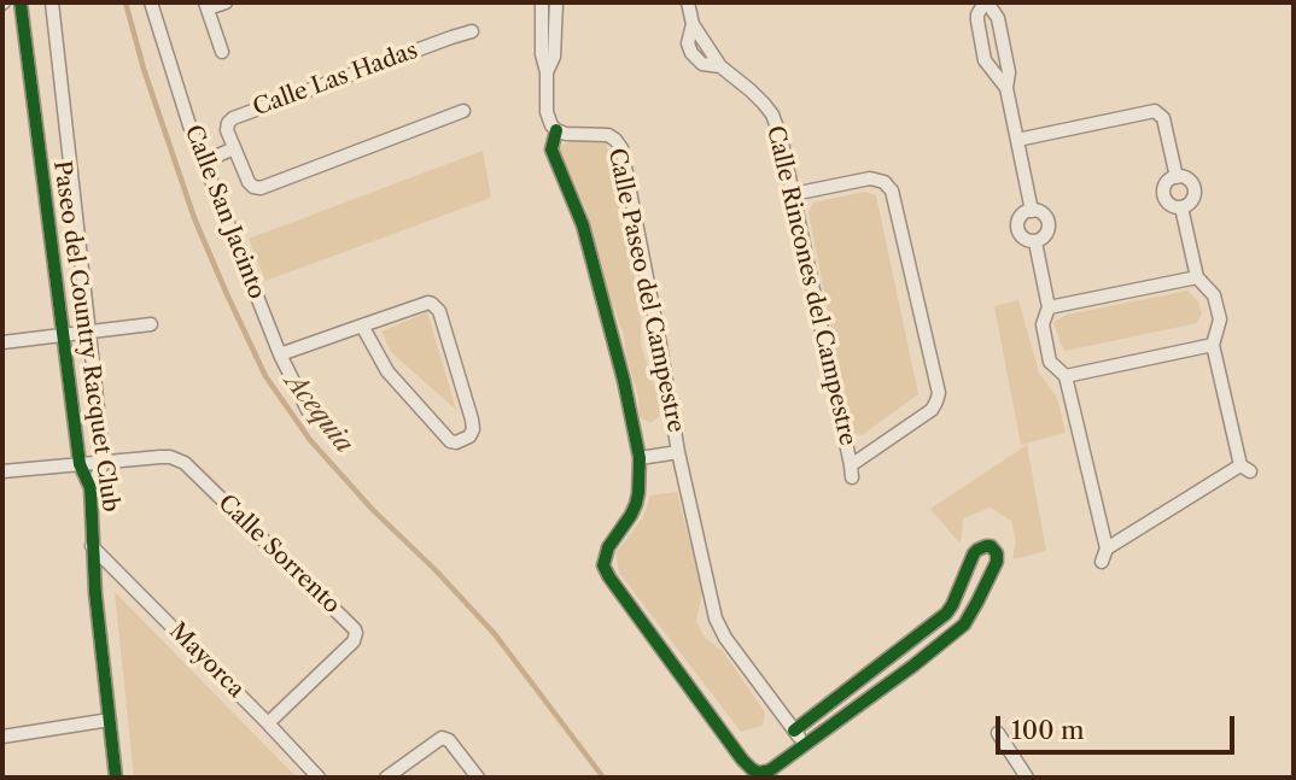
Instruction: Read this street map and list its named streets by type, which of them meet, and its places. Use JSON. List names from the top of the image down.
{
  "streets": {
    "street": [
      "Calle Las Hadas",
      "Calle San Jacinto",
      "Calle Rincones del Campestre",
      "Calle Paseo del Campestre",
      "Paseo del Country Racquet Club",
      "Calle Sorrento",
      "Mayorca"
    ]
  },
  "crossings": [
    ["Paseo del Country Racquet Club", "Calle Sorrento"],
    ["Paseo del Country Racquet Club", "Mayorca"],
    ["Calle Sorrento", "Mayorca"]
  ],
  "water": ["Acequia"],
  "scale_bar": "100 m"
}
